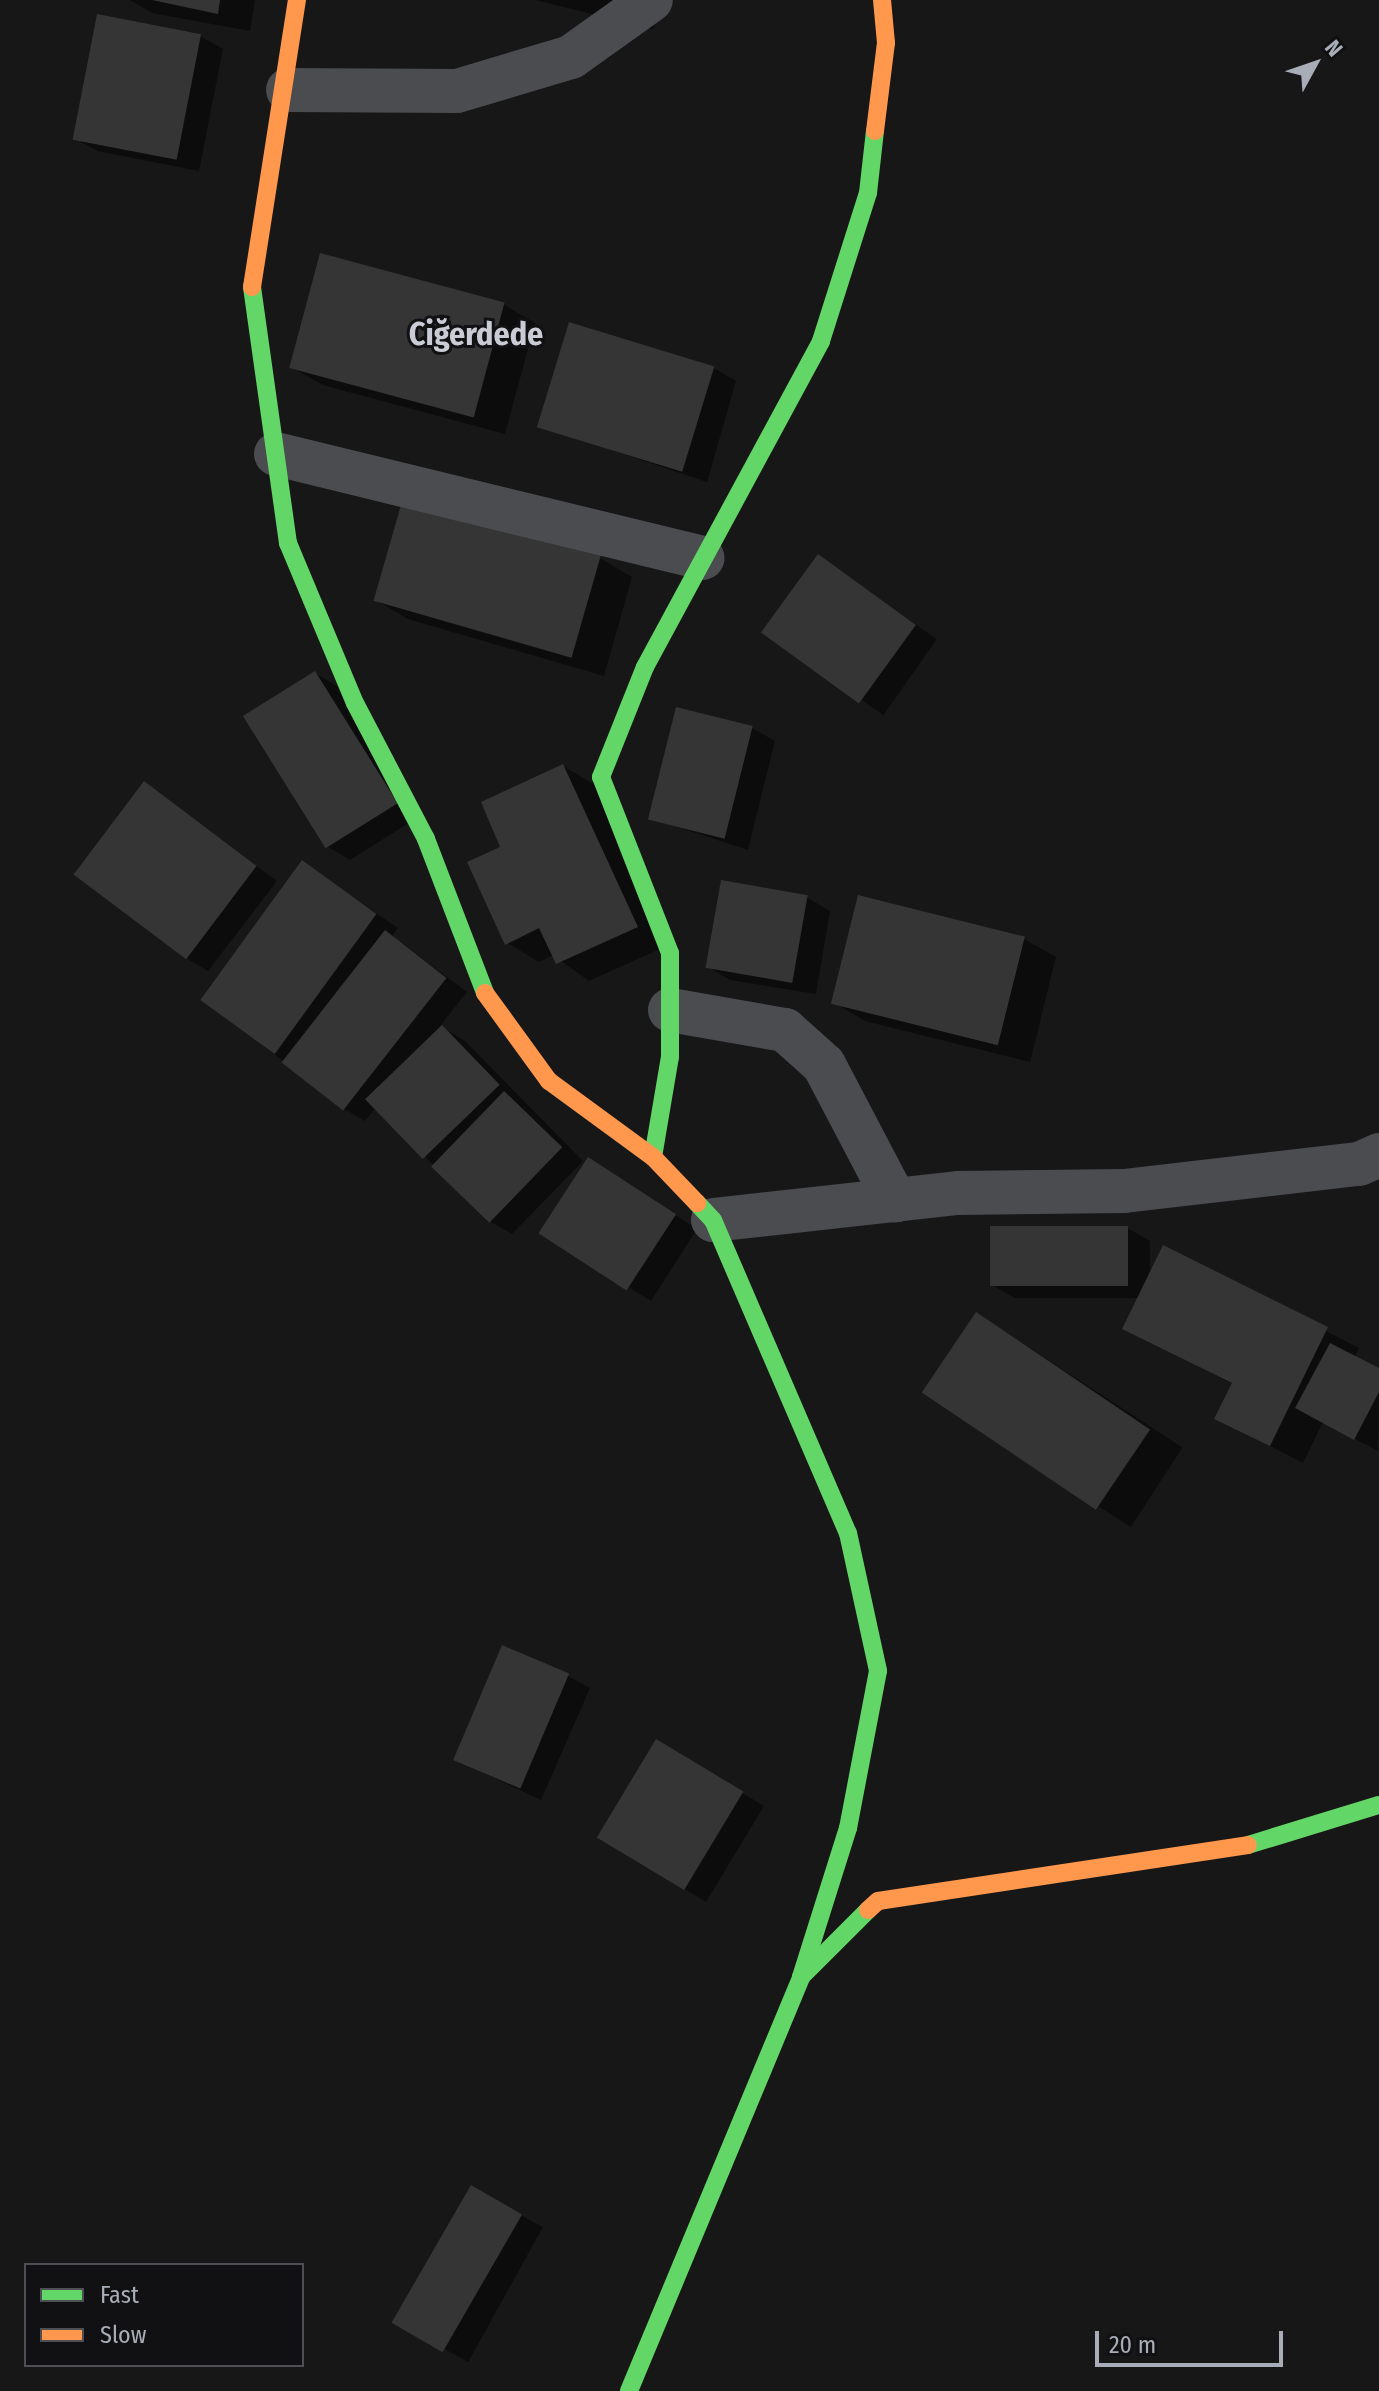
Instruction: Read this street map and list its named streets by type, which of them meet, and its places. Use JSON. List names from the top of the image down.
{
  "districts": ["Ciğerdede"],
  "legend": ["Fast", "Slow"],
  "scale_bar": "20 m",
  "north": "top right"
}
